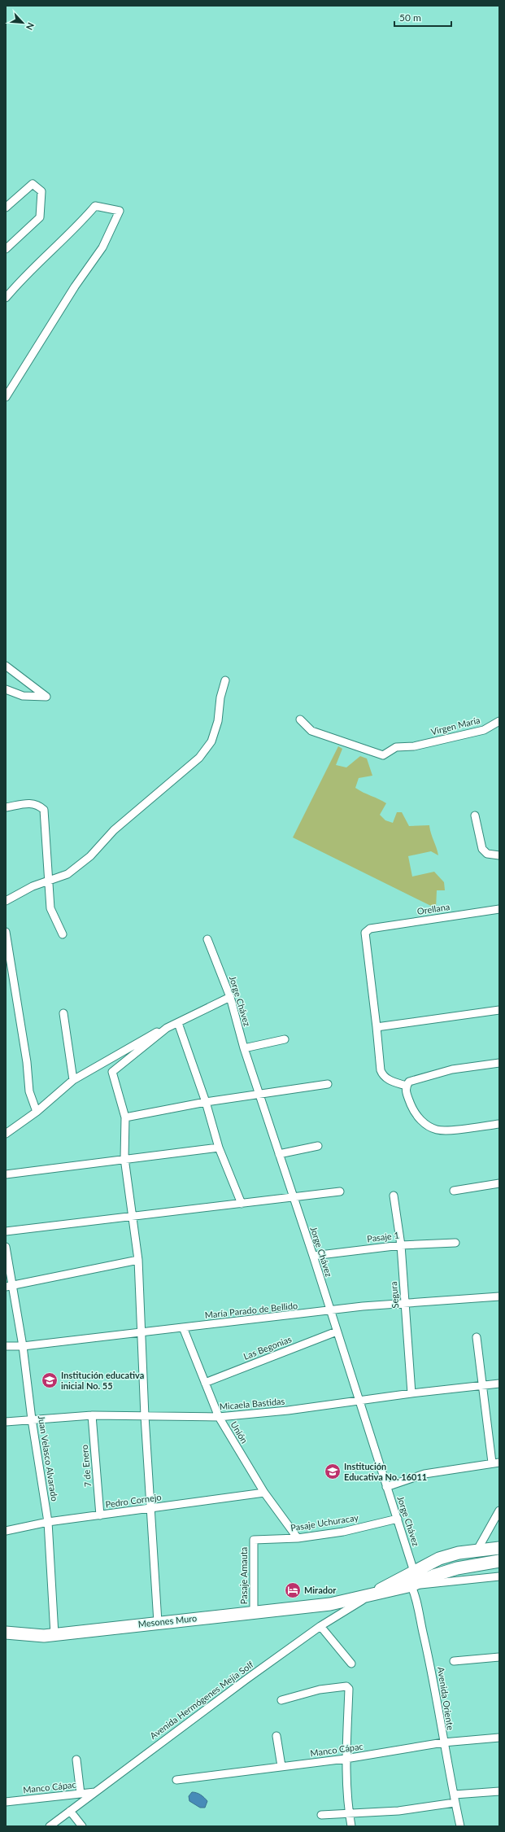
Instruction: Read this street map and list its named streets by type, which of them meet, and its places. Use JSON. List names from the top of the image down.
{
  "streets": {
    "highway": ["Mesones Muro"],
    "street": [
      "Virgen María",
      "Orellana",
      "Jorge Chávez",
      "Pasaje 1",
      "Segura",
      "María Parado de Bellido",
      "Las Begonias",
      "Micaela Bastidas",
      "Unión",
      "Juan Velasco Alvarado",
      "7 de Enero",
      "Pedro Cornejo",
      "Pasaje Uchuracay",
      "Pasaje Amauta",
      "Avenida Oriente",
      "Avenida Hermógenes Mejía Solf",
      "Manco Cápac"
    ]
  },
  "crossings": [
    ["Jorge Chávez", "Pasaje 1"],
    ["Jorge Chávez", "María Parado de Bellido"],
    ["Jorge Chávez", "Las Begonias"],
    ["Jorge Chávez", "Micaela Bastidas"],
    ["Jorge Chávez", "Pasaje Uchuracay"],
    ["Jorge Chávez", "Mesones Muro"],
    ["Jorge Chávez", "Avenida Oriente"],
    ["Pasaje 1", "Segura"],
    ["Segura", "María Parado de Bellido"],
    ["Segura", "Micaela Bastidas"],
    ["María Parado de Bellido", "Unión"],
    ["María Parado de Bellido", "Juan Velasco Alvarado"],
    ["Las Begonias", "Unión"],
    ["Micaela Bastidas", "Unión"],
    ["Micaela Bastidas", "Juan Velasco Alvarado"],
    ["Micaela Bastidas", "7 de Enero"],
    ["Unión", "Pedro Cornejo"],
    ["Unión", "Pasaje Uchuracay"],
    ["Juan Velasco Alvarado", "Pedro Cornejo"],
    ["Juan Velasco Alvarado", "Mesones Muro"],
    ["7 de Enero", "Pedro Cornejo"],
    ["Pasaje Uchuracay", "Pasaje Amauta"],
    ["Pasaje Amauta", "Mesones Muro"],
    ["Mesones Muro", "Avenida Oriente"],
    ["Mesones Muro", "Avenida Hermógenes Mejía Solf"],
    ["Avenida Oriente", "Manco Cápac"],
    ["Avenida Hermógenes Mejía Solf", "Manco Cápac"]
  ],
  "places": {
    "school or university": ["Institución educativa inicial No. 55", "Institución Educativa No. 16011"],
    "hotel": ["Mirador"]
  },
  "scale_bar": "50 m",
  "north": "bottom right"
}
